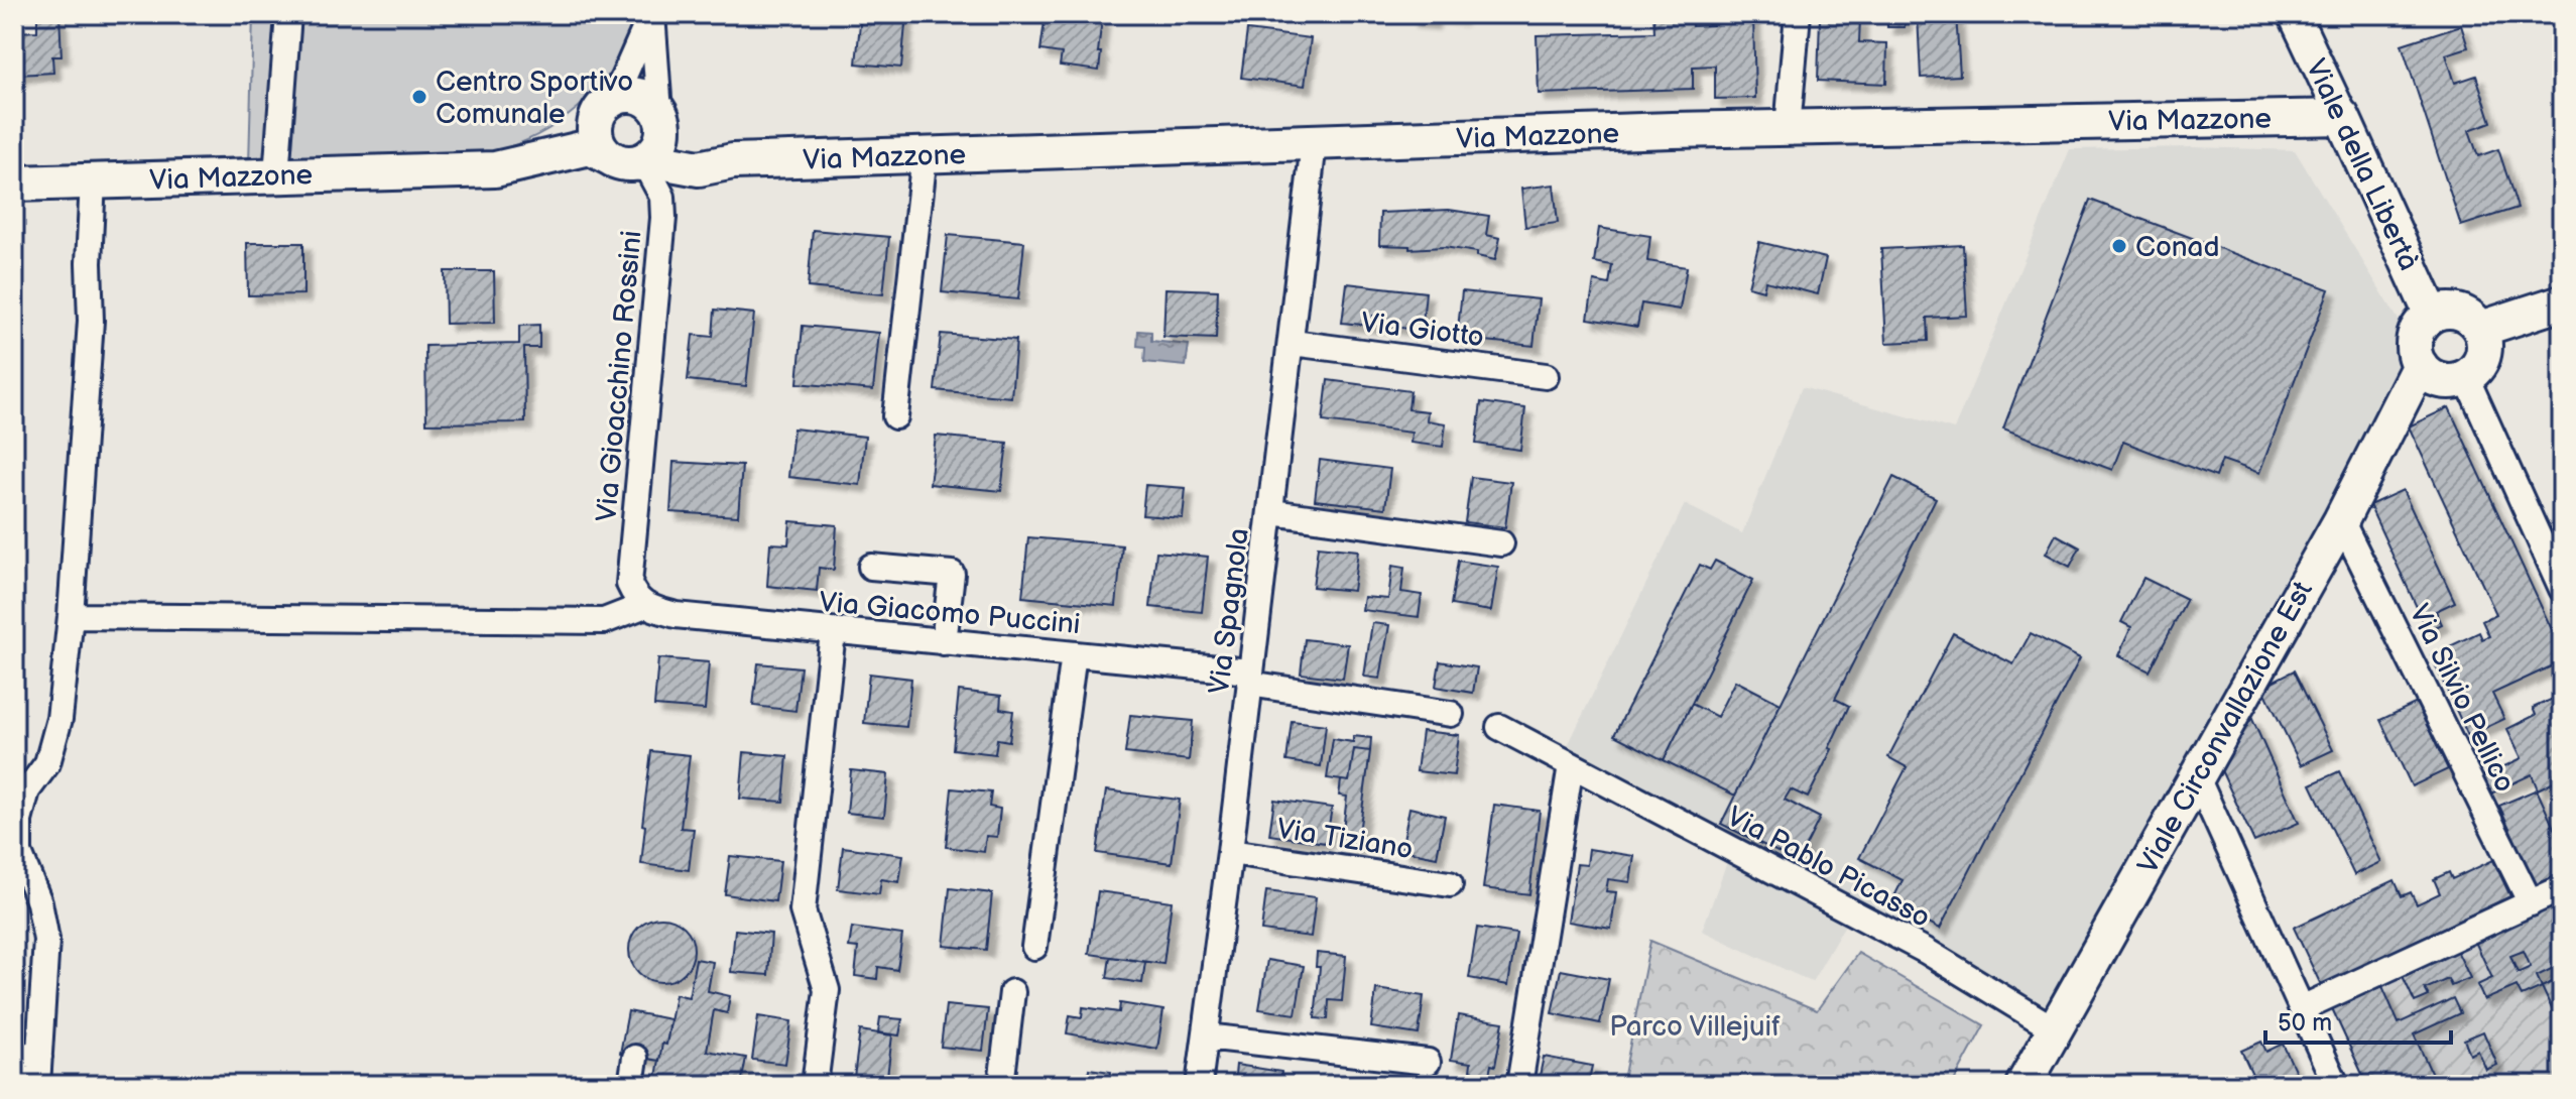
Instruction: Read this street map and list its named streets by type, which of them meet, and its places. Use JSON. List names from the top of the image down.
{
  "streets": {
    "main road": ["Via Mazzone", "Viale della Libertà", "Viale Circonvallazione Est"],
    "street": [
      "Via Giotto",
      "Via Gioacchino Rossini",
      "Via Spagnola",
      "Via Giacomo Puccini",
      "Via Silvio Pellico",
      "Via Tiziano",
      "Via Pablo Picasso"
    ]
  },
  "crossings": [
    ["Via Mazzone", "Viale della Libertà"],
    ["Via Mazzone", "Via Gioacchino Rossini"],
    ["Via Mazzone", "Via Spagnola"],
    ["Viale della Libertà", "Viale Circonvallazione Est"],
    ["Via Giotto", "Via Spagnola"],
    ["Via Gioacchino Rossini", "Via Giacomo Puccini"],
    ["Via Spagnola", "Via Giacomo Puccini"],
    ["Via Spagnola", "Via Tiziano"],
    ["Via Silvio Pellico", "Viale Circonvallazione Est"],
    ["Viale Circonvallazione Est", "Via Pablo Picasso"]
  ],
  "parks": ["Parco Villejuif"],
  "places": ["Centro Sportivo Comunale", "Conad"],
  "scale_bar": "50 m"
}
